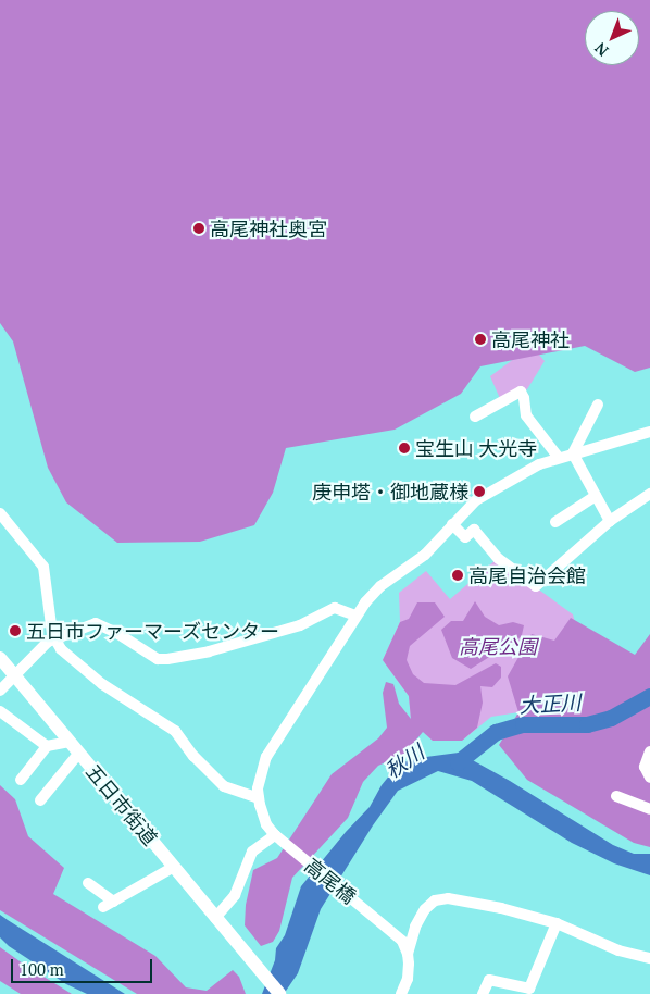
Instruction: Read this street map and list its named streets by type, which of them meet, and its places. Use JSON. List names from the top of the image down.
{
  "streets": {
    "main road": ["五日市街道"],
    "street": ["高尾橋"]
  },
  "water": ["大正川", "秋川"],
  "parks": ["高尾公園"],
  "places": [
    "高尾神社奥宮",
    "高尾神社",
    "宝生山 大光寺",
    "庚申塔・御地蔵様",
    "高尾自治会館",
    "五日市ファーマーズセンター"
  ],
  "scale_bar": "100 m",
  "north": "bottom left"
}
